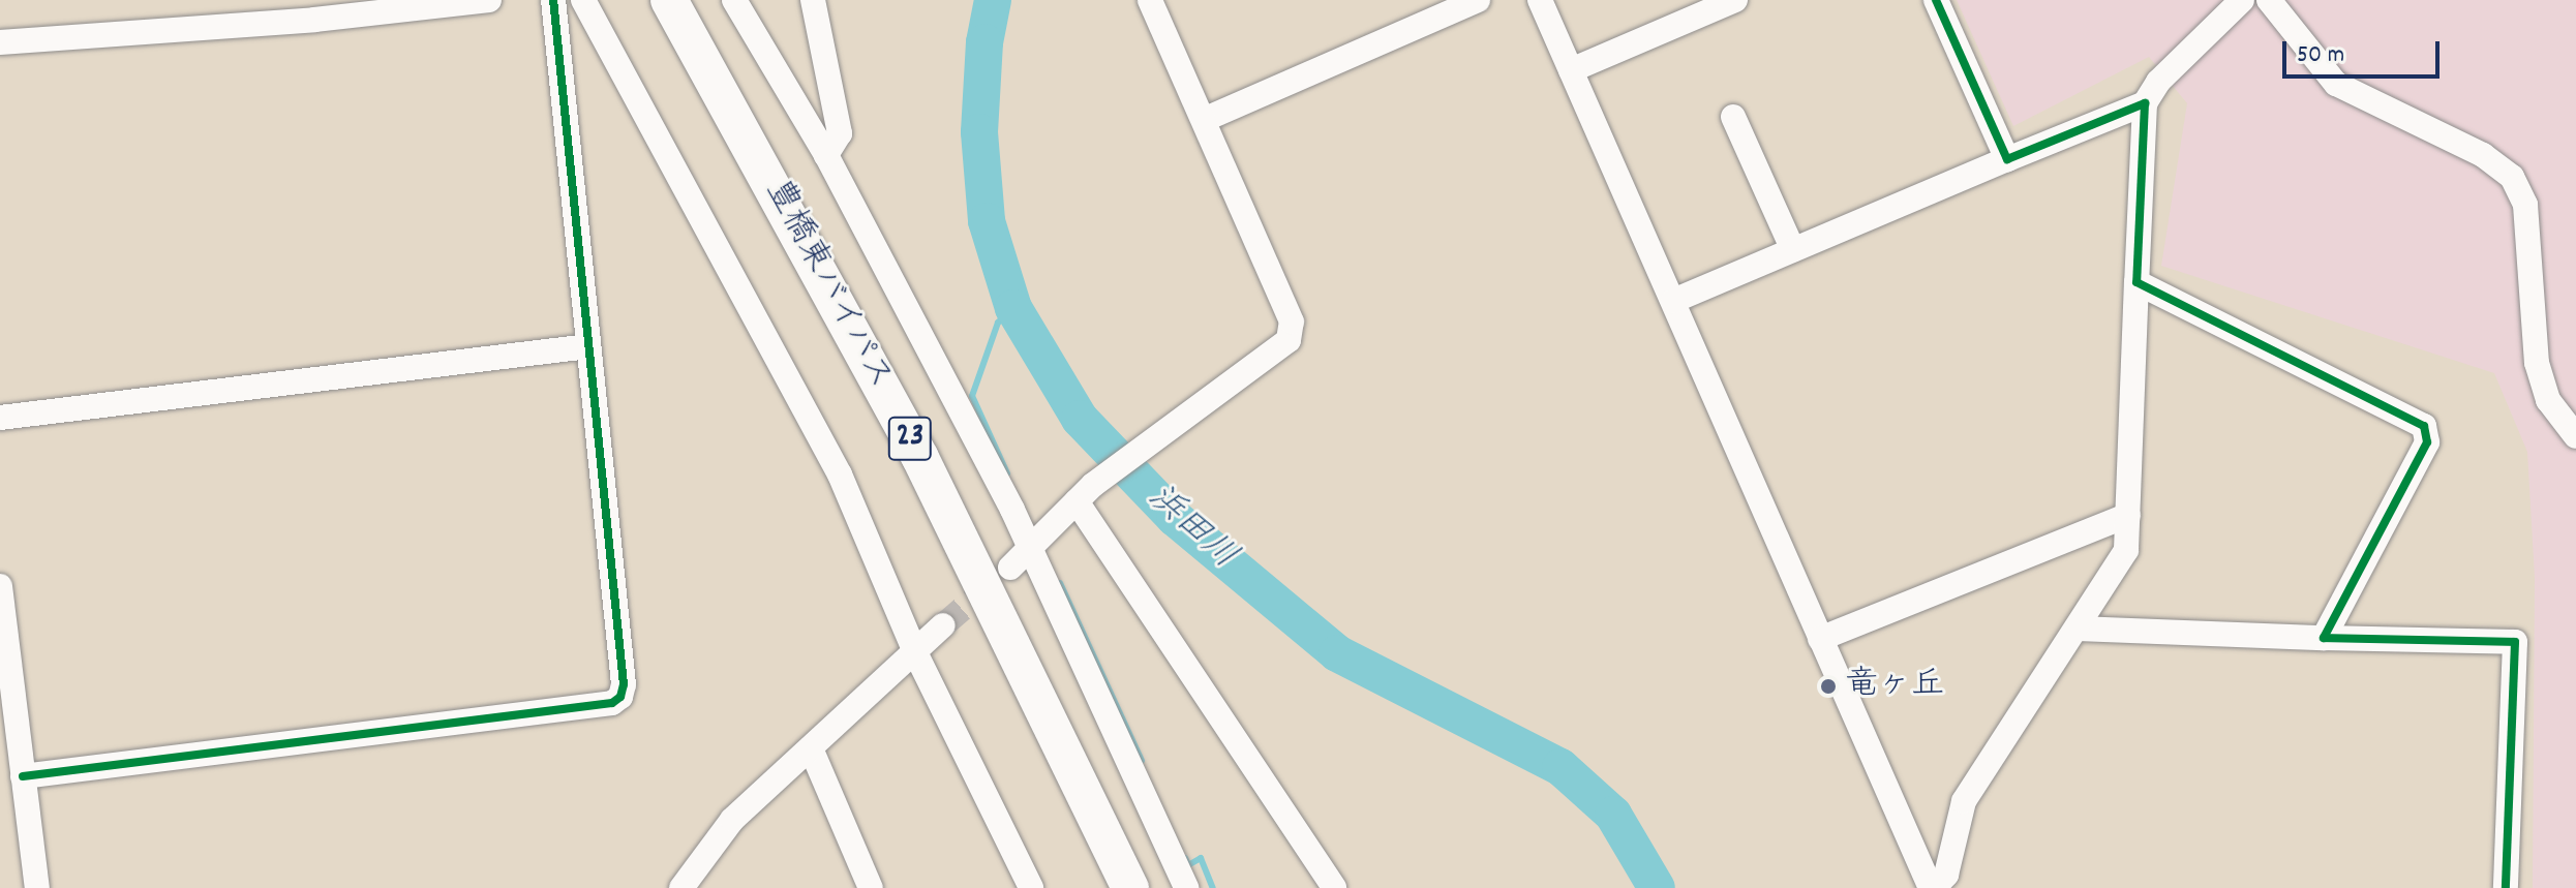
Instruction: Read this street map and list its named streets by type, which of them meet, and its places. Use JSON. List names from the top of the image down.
{
  "streets": {
    "highway": ["豊橋東バイパス", "23"]
  },
  "water": ["浜田川"],
  "places": ["竜ヶ丘"],
  "scale_bar": "50 m"
}
